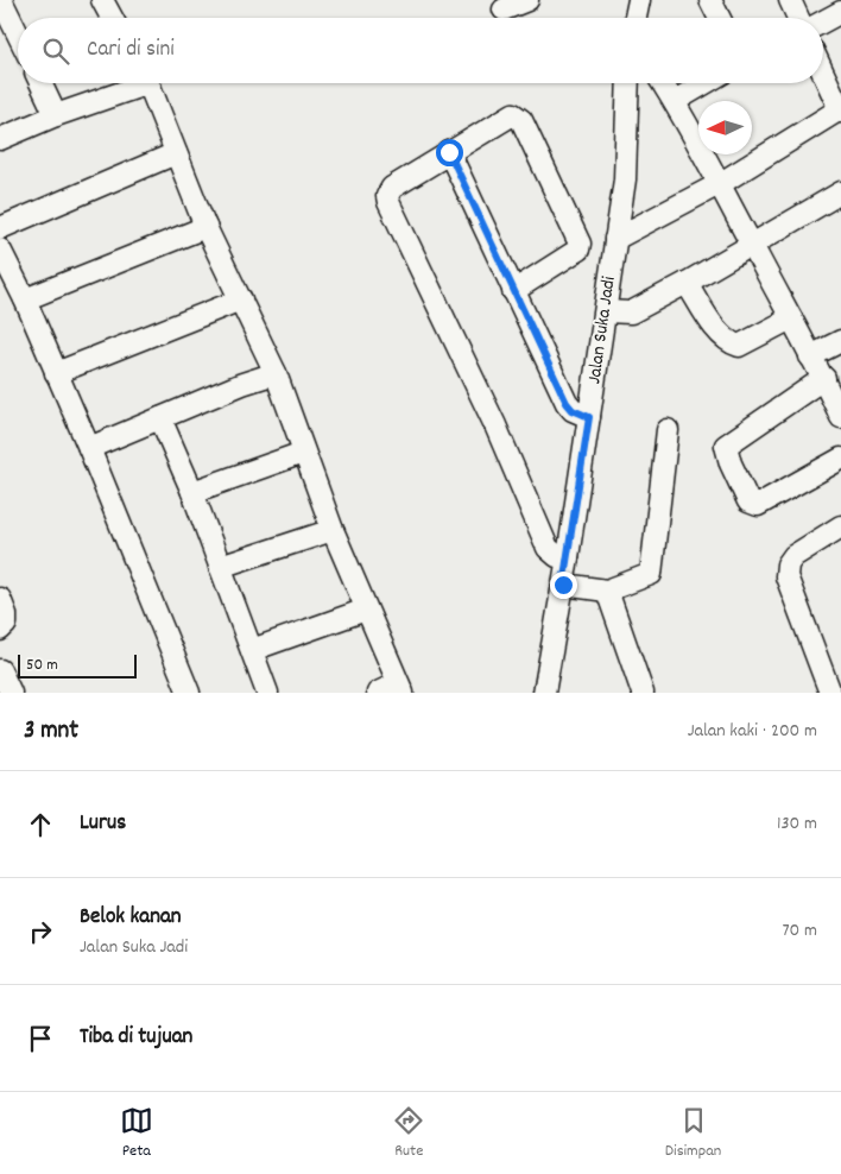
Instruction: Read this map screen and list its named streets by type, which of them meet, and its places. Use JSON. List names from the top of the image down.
{
  "streets": {
    "street": ["Jalan Suka Jadi"]
  },
  "scale_bar": "50 m",
  "north": "left",
  "page": {
    "search": "Cari di sini",
    "scale": "50 m",
    "heading": ["3 mnt", "Jalan kaki · 200 m"],
    "list": [
      ["Lurus", "130 m"],
      ["Belok kanan", "Jalan Suka Jadi", "70 m"],
      "Tiba di tujuan"
    ],
    "nav": ["Peta", "Rute", "Disimpan"]
  }
}
